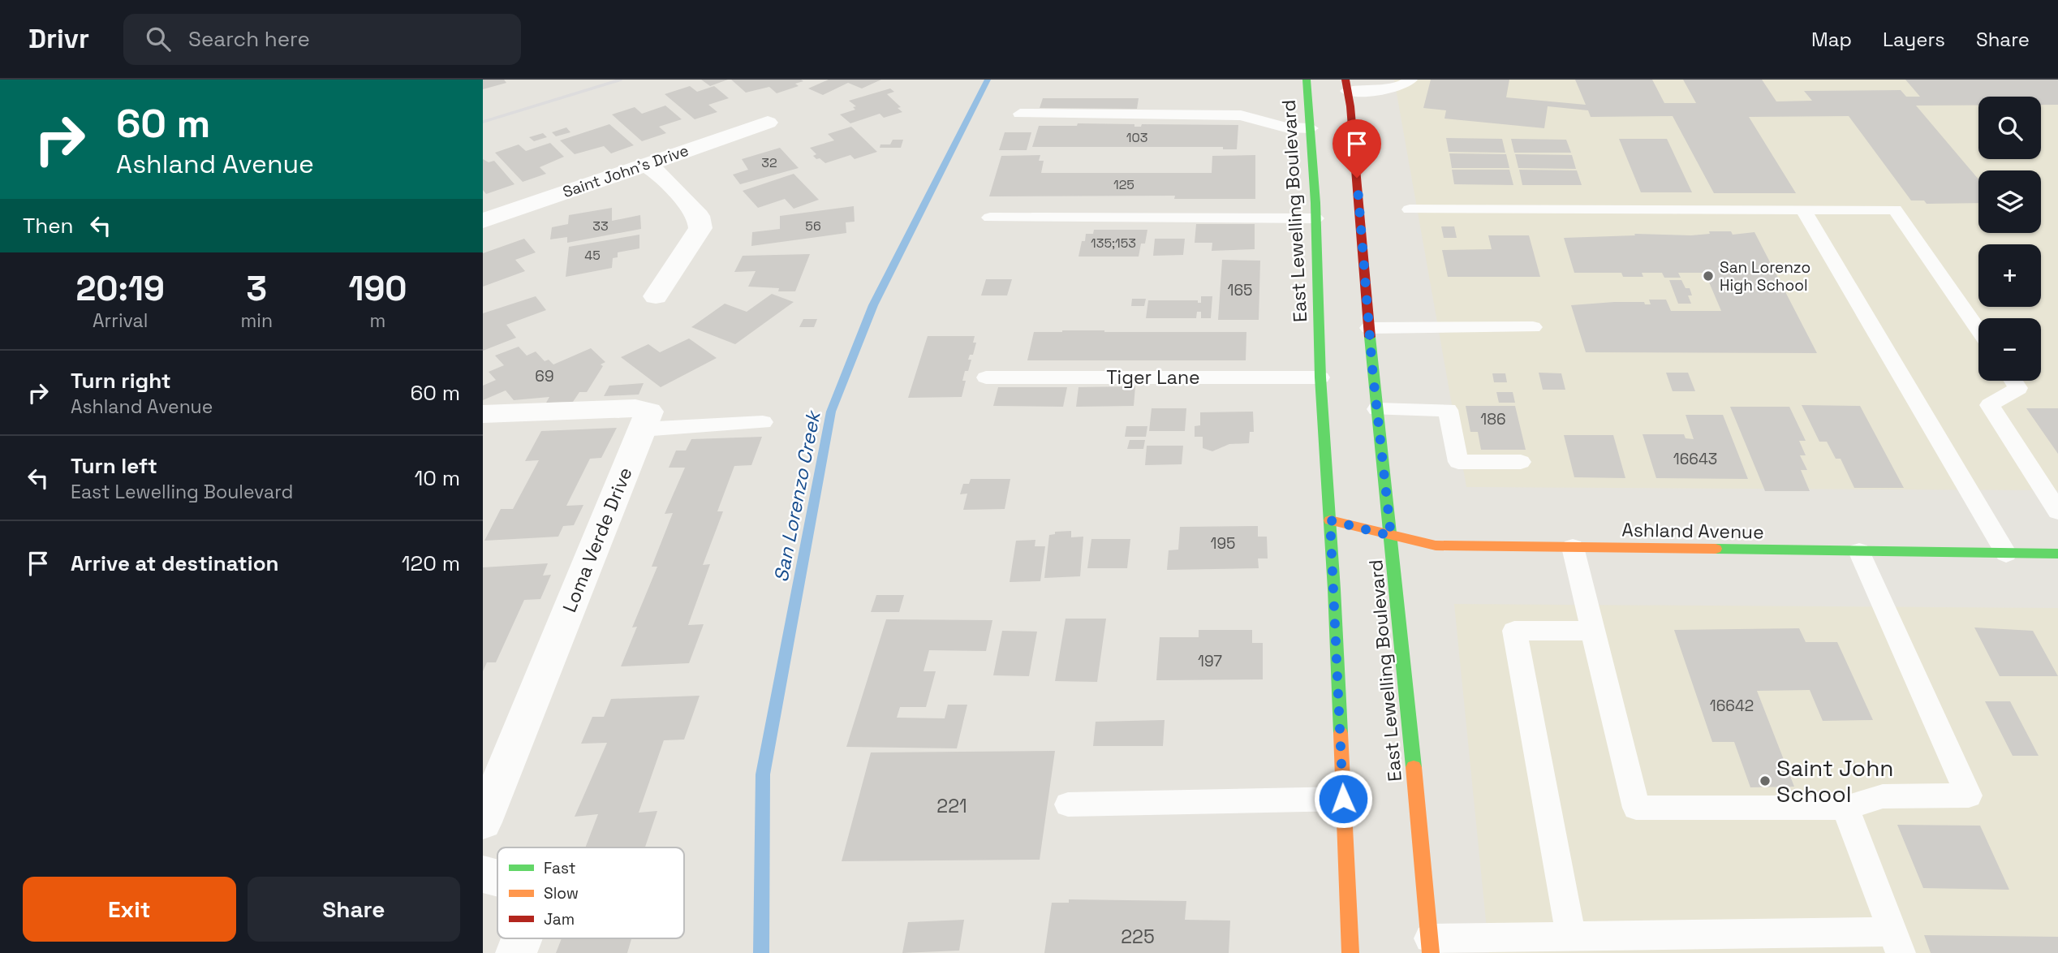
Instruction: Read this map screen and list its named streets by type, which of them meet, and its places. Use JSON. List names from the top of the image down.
{
  "streets": {
    "main road": ["East Lewelling Boulevard", "Ashland Avenue"],
    "street": ["Saint John's Drive", "Loma Verde Drive"],
    "lane": ["Tiger Lane"]
  },
  "crossings": [
    ["East Lewelling Boulevard", "Tiger Lane"],
    ["East Lewelling Boulevard", "Ashland Avenue"]
  ],
  "water": ["San Lorenzo Creek"],
  "places": ["San Lorenzo High School", "Saint John School"],
  "house_numbers": [
    "103",
    "32",
    "125",
    "33",
    "56",
    "135;153",
    "45",
    "165",
    "69",
    "186",
    "16643",
    "195",
    "197",
    "16642",
    "221",
    "225"
  ],
  "legend": ["Fast", "Slow", "Jam"],
  "page": {
    "header": "Drivr",
    "search": "Search here",
    "nav": ["Map", "Layers", "Share"],
    "turn": ["60 m", "Ashland Avenue"],
    "map_buttons": ["+", "−"],
    "then": "Then",
    "eta": [
      "20:19",
      "Arrival",
      "3",
      "min",
      "190",
      "m"
    ],
    "list": [
      {
        "name": "Turn right",
        "note": "Ashland Avenue",
        "value": "60 m"
      },
      {
        "name": "Turn left",
        "note": "East Lewelling Boulevard",
        "value": "10 m"
      },
      {
        "name": "Arrive at destination",
        "value": "120 m"
      }
    ],
    "buttons": ["Exit", "Share"]
  }
}
